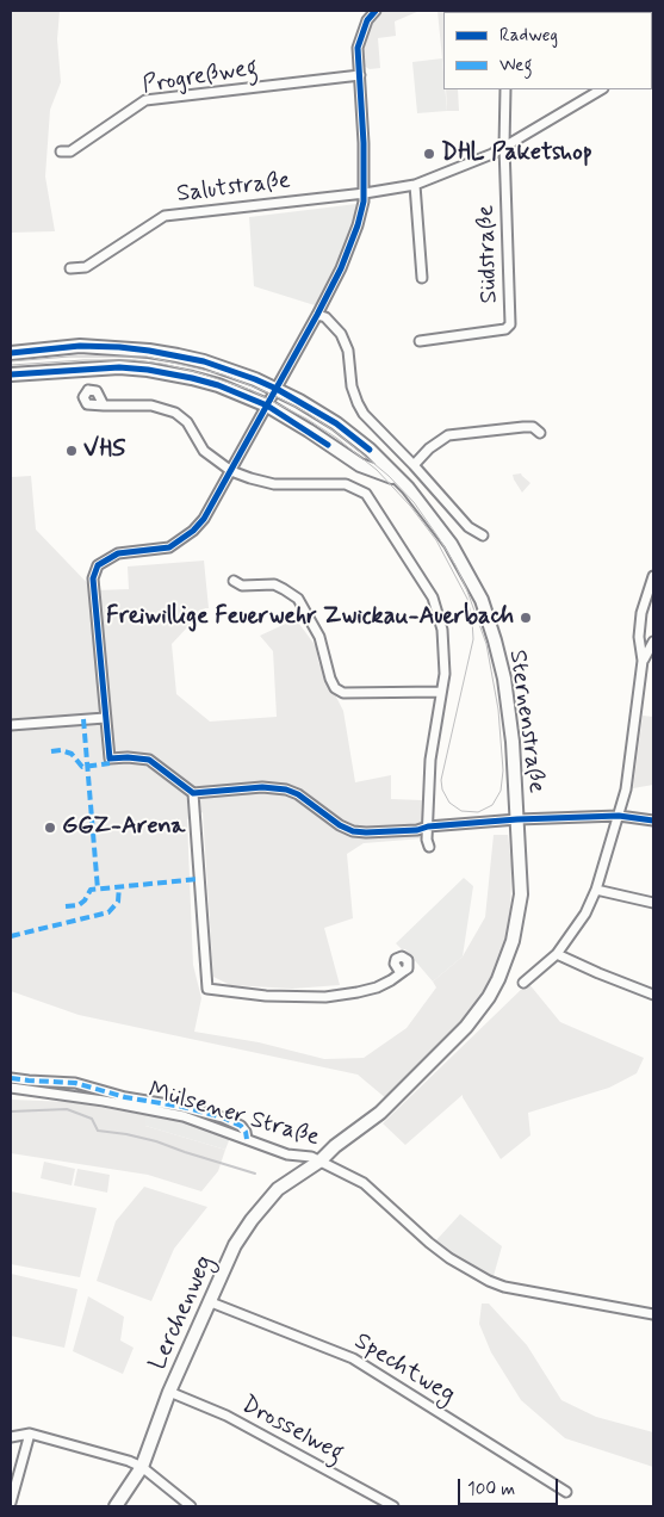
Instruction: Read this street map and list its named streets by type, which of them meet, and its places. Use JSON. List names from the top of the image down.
{
  "streets": {
    "street": [
      "Progreßweg",
      "Salutstraße",
      "Südstraße",
      "Sternenstraße",
      "Mülsener Straße",
      "Lerchenweg",
      "Spechtweg",
      "Drosselweg"
    ]
  },
  "crossings": [
    ["Salutstraße", "Südstraße"],
    ["Sternenstraße", "Mülsener Straße"],
    ["Sternenstraße", "Lerchenweg"],
    ["Mülsener Straße", "Lerchenweg"],
    ["Lerchenweg", "Spechtweg"],
    ["Lerchenweg", "Drosselweg"]
  ],
  "places": [
    "DHL Paketshop",
    "VHS",
    "Freiwillige Feuerwehr Zwickau-Auerbach",
    "GGZ-Arena"
  ],
  "legend": ["Radweg", "Weg"],
  "scale_bar": "100 m"
}
